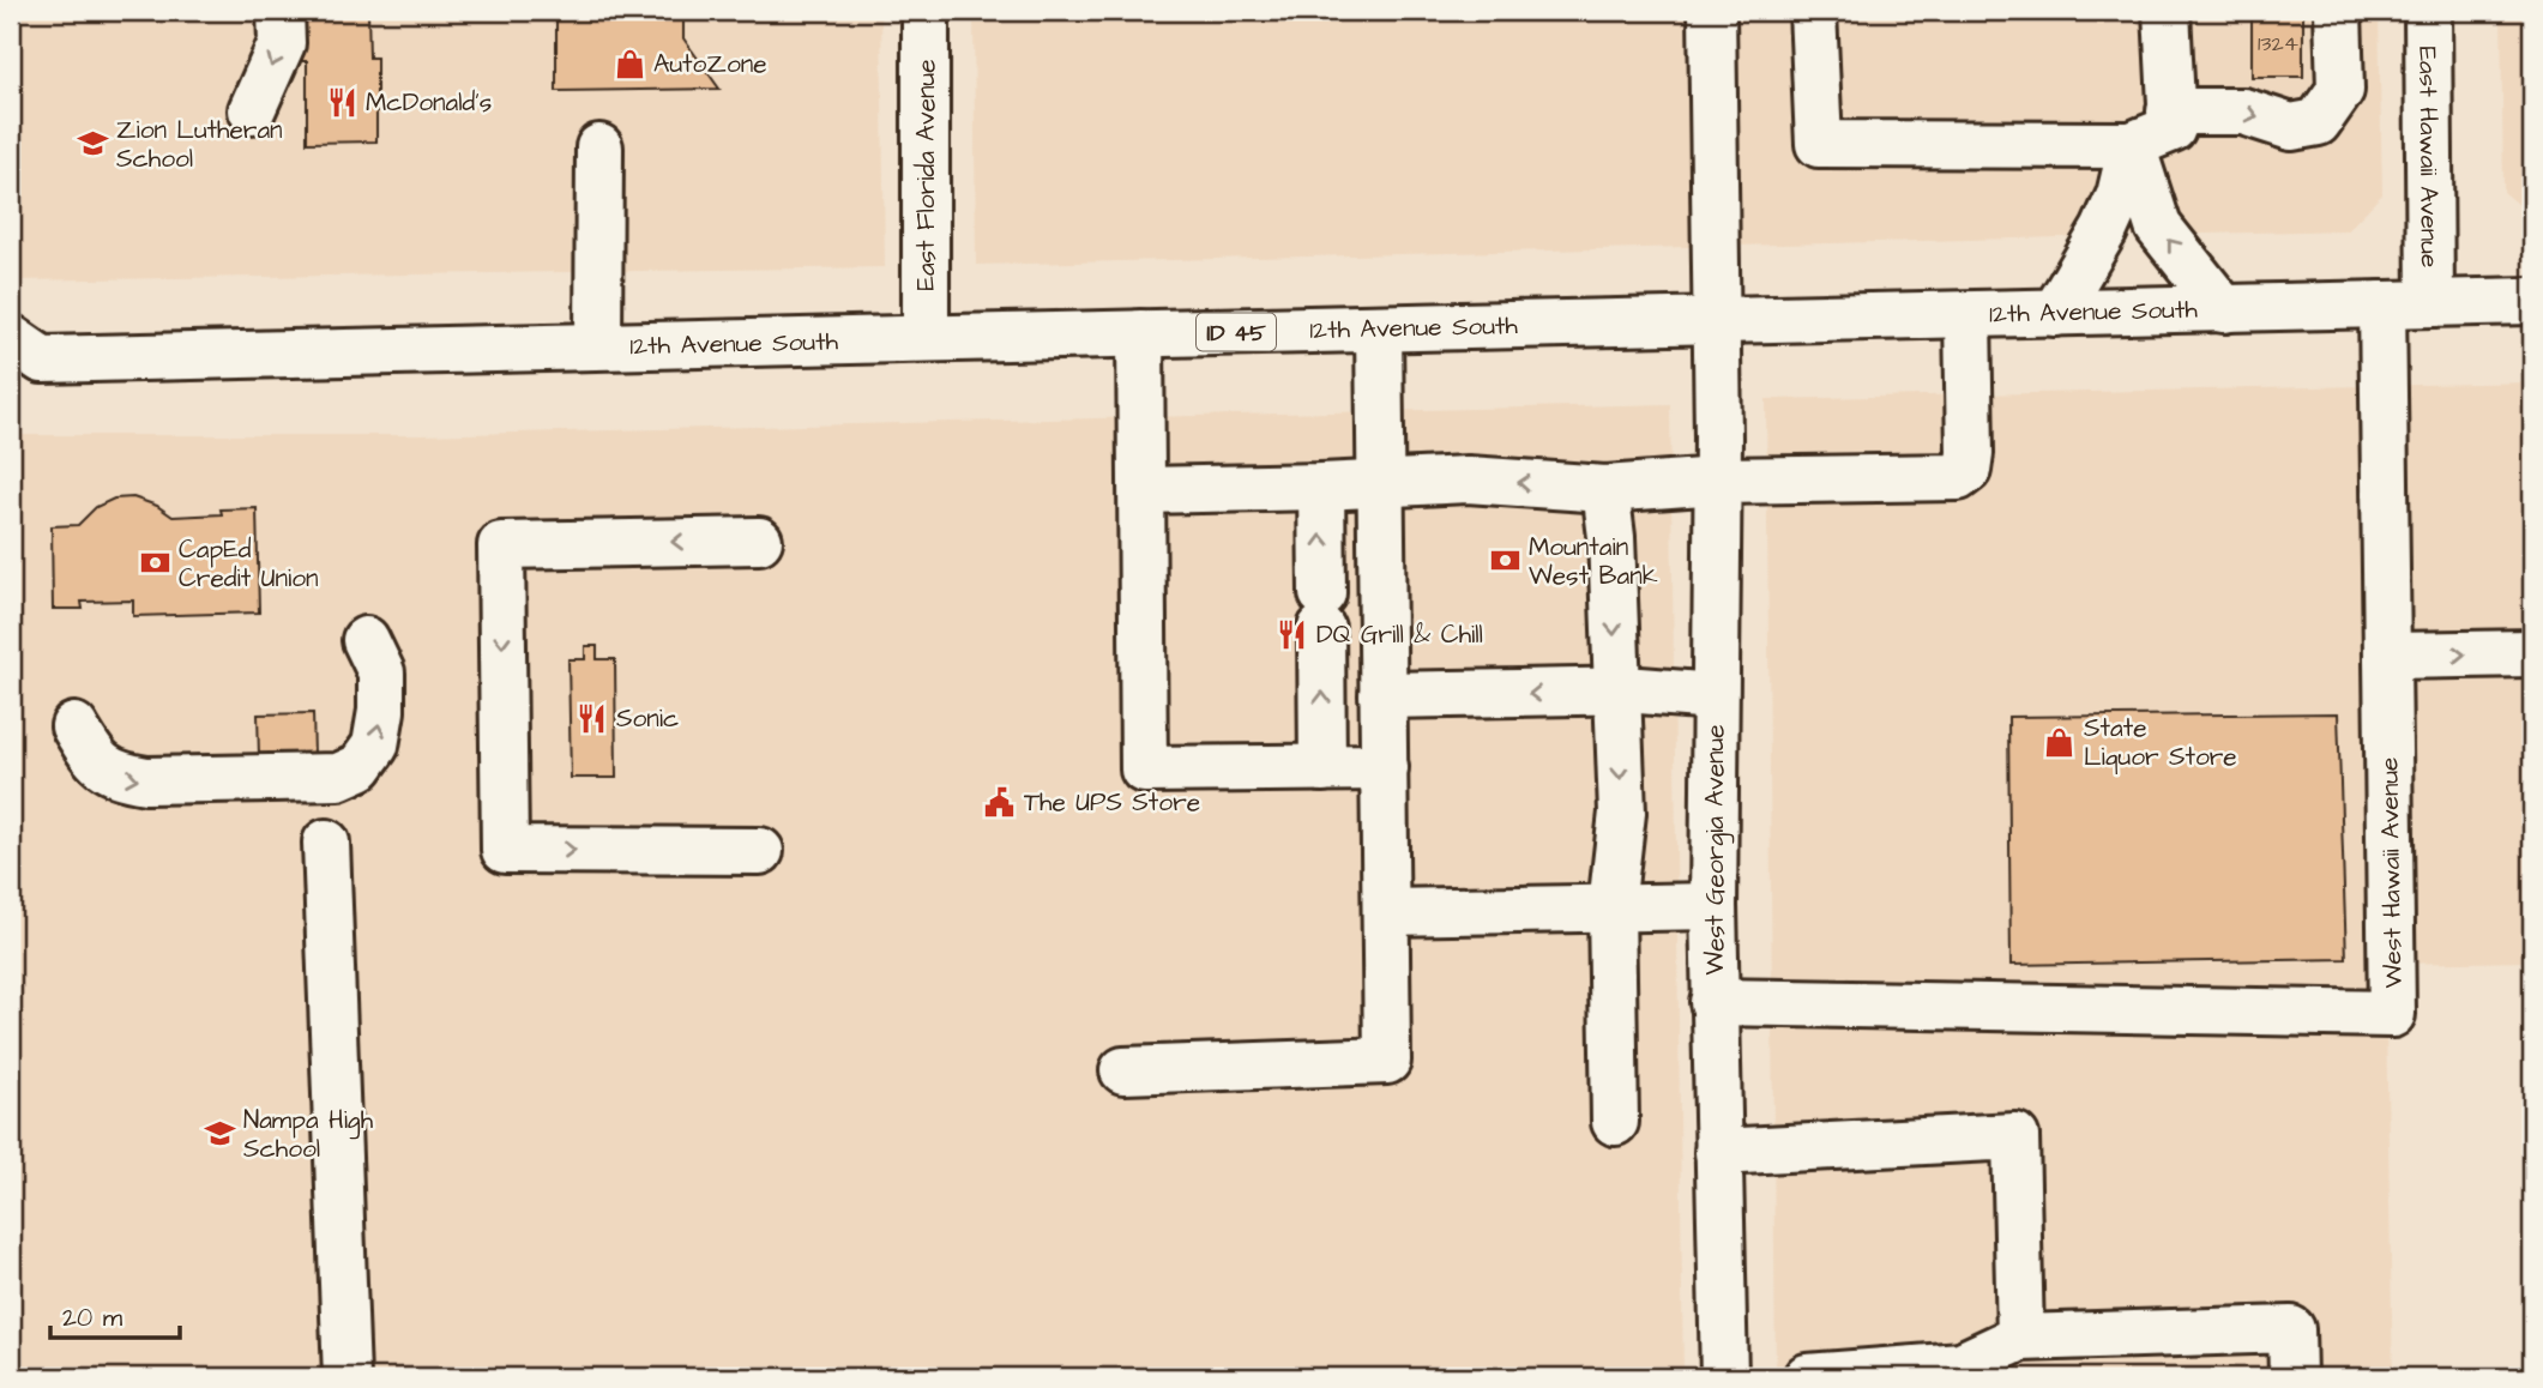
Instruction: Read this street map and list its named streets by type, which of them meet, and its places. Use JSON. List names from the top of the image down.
{
  "streets": {
    "street": [
      "East Hawaii Avenue",
      "East Florida Avenue",
      "12th Avenue South",
      "ID 45",
      "West Georgia Avenue",
      "West Hawaii Avenue"
    ]
  },
  "crossings": [
    ["East Hawaii Avenue", "12th Avenue South"],
    ["East Florida Avenue", "12th Avenue South"],
    ["12th Avenue South", "West Georgia Avenue"],
    ["12th Avenue South", "West Hawaii Avenue"],
    ["West Georgia Avenue", "West Hawaii Avenue"]
  ],
  "places": {
    "shop": ["AutoZone", "State Liquor Store"],
    "restaurant": ["McDonald's", "DQ Grill & Chill", "Sonic"],
    "school or university": ["Zion Lutheran School", "Nampa High School"],
    "bank": ["Mountain West Bank", "CapEd Credit Union"],
    "public building": ["The UPS Store"]
  },
  "house_numbers": ["1324"],
  "scale_bar": "20 m"
}
